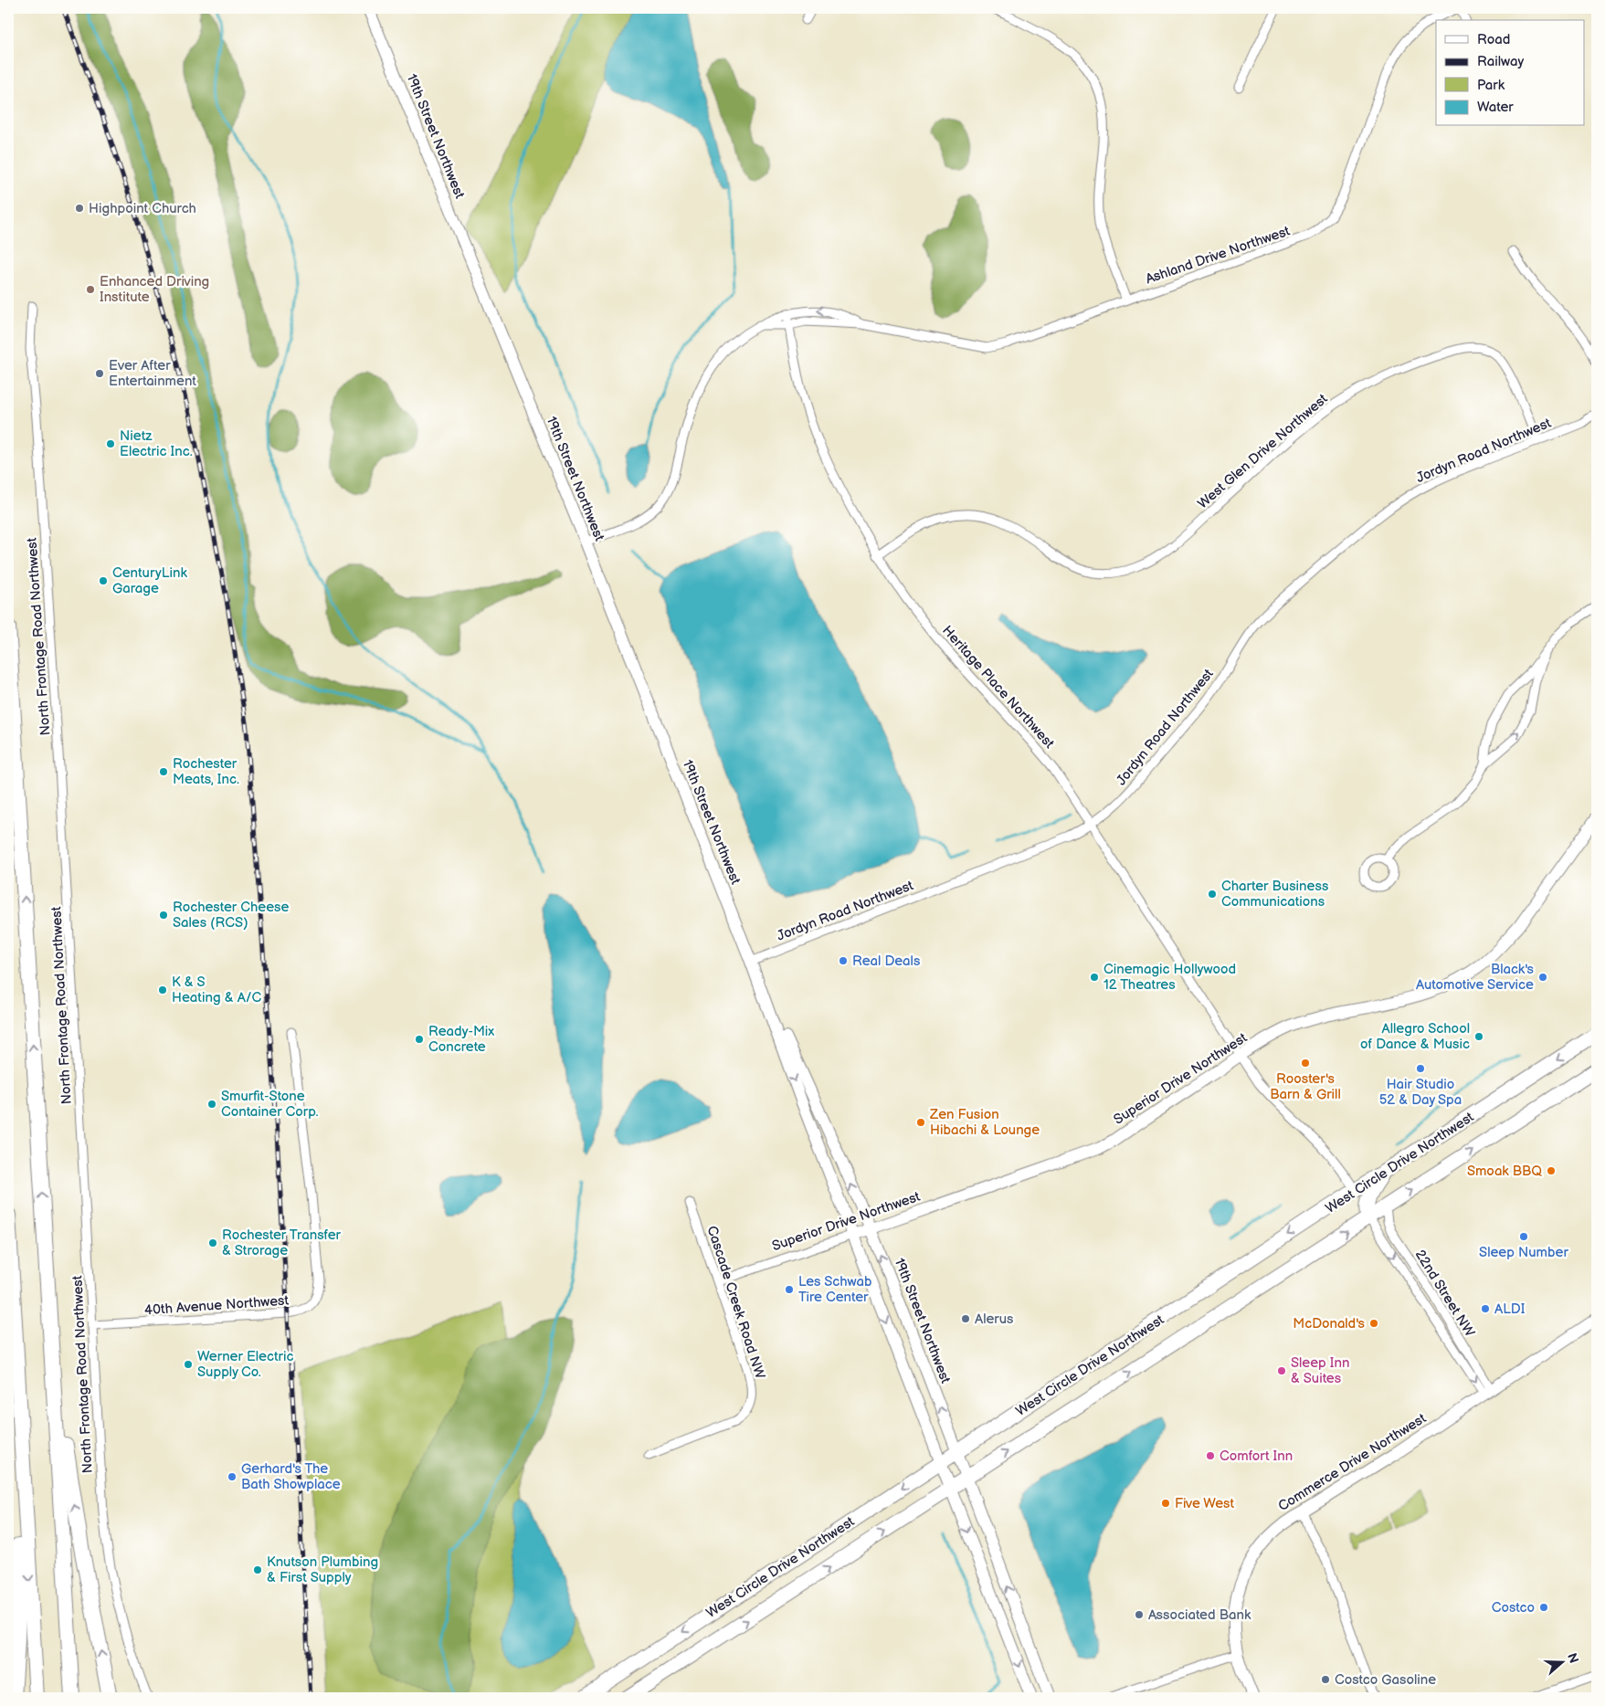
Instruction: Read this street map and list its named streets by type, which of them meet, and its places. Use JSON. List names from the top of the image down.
{
  "streets": {
    "main road": ["West Circle Drive Northwest"],
    "street": [
      "19th Street Northwest",
      "Ashland Drive Northwest",
      "Jordyn Road Northwest",
      "West Glen Drive Northwest",
      "North Frontage Road Northwest",
      "Heritage Place Northwest",
      "Superior Drive Northwest",
      "22nd Street NW",
      "Cascade Creek Road NW",
      "40th Avenue Northwest",
      "Commerce Drive Northwest"
    ]
  },
  "crossings": [
    ["19th Street Northwest", "Ashland Drive Northwest"],
    ["19th Street Northwest", "Jordyn Road Northwest"],
    ["19th Street Northwest", "Superior Drive Northwest"],
    ["19th Street Northwest", "West Circle Drive Northwest"],
    ["Ashland Drive Northwest", "Heritage Place Northwest"],
    ["Jordyn Road Northwest", "West Glen Drive Northwest"],
    ["Jordyn Road Northwest", "Heritage Place Northwest"],
    ["West Glen Drive Northwest", "Heritage Place Northwest"],
    ["North Frontage Road Northwest", "40th Avenue Northwest"],
    ["Heritage Place Northwest", "Superior Drive Northwest"],
    ["Heritage Place Northwest", "West Circle Drive Northwest"],
    ["Superior Drive Northwest", "Cascade Creek Road NW"],
    ["West Circle Drive Northwest", "22nd Street NW"],
    ["22nd Street NW", "Commerce Drive Northwest"]
  ],
  "places": [
    "Highpoint Church",
    "Enhanced Driving Institute",
    "Ever After Entertainment",
    "Nietz Electric Inc.",
    "CenturyLink Garage",
    "Rochester Meats, Inc.",
    "Charter Business Communications",
    "Rochester Cheese Sales (RCS)",
    "Real Deals",
    "Cinemagic Hollywood 12 Theatres",
    "Black's Automotive Service",
    "K & S Heating & A/C",
    "Allegro School of Dance & Music",
    "Ready-Mix Concrete",
    "Rooster's Barn & Grill",
    "Hair Studio 52 & Day Spa",
    "Smurfit-Stone Container Corp.",
    "Zen Fusion Hibachi & Lounge",
    "Smoak BBQ",
    "Sleep Number",
    "Rochester Transfer & Strorage",
    "Les Schwab Tire Center",
    "ALDI",
    "Alerus",
    "McDonald's",
    "Werner Electric Supply Co.",
    "Sleep Inn & Suites",
    "Comfort Inn",
    "Gerhard's The Bath Showplace",
    "Five West",
    "Knutson Plumbing & First Supply",
    "Costco",
    "Associated Bank",
    "Costco Gasoline"
  ],
  "legend": [
    "Road",
    "Railway",
    "Park",
    "Water"
  ],
  "north": "right"
}
